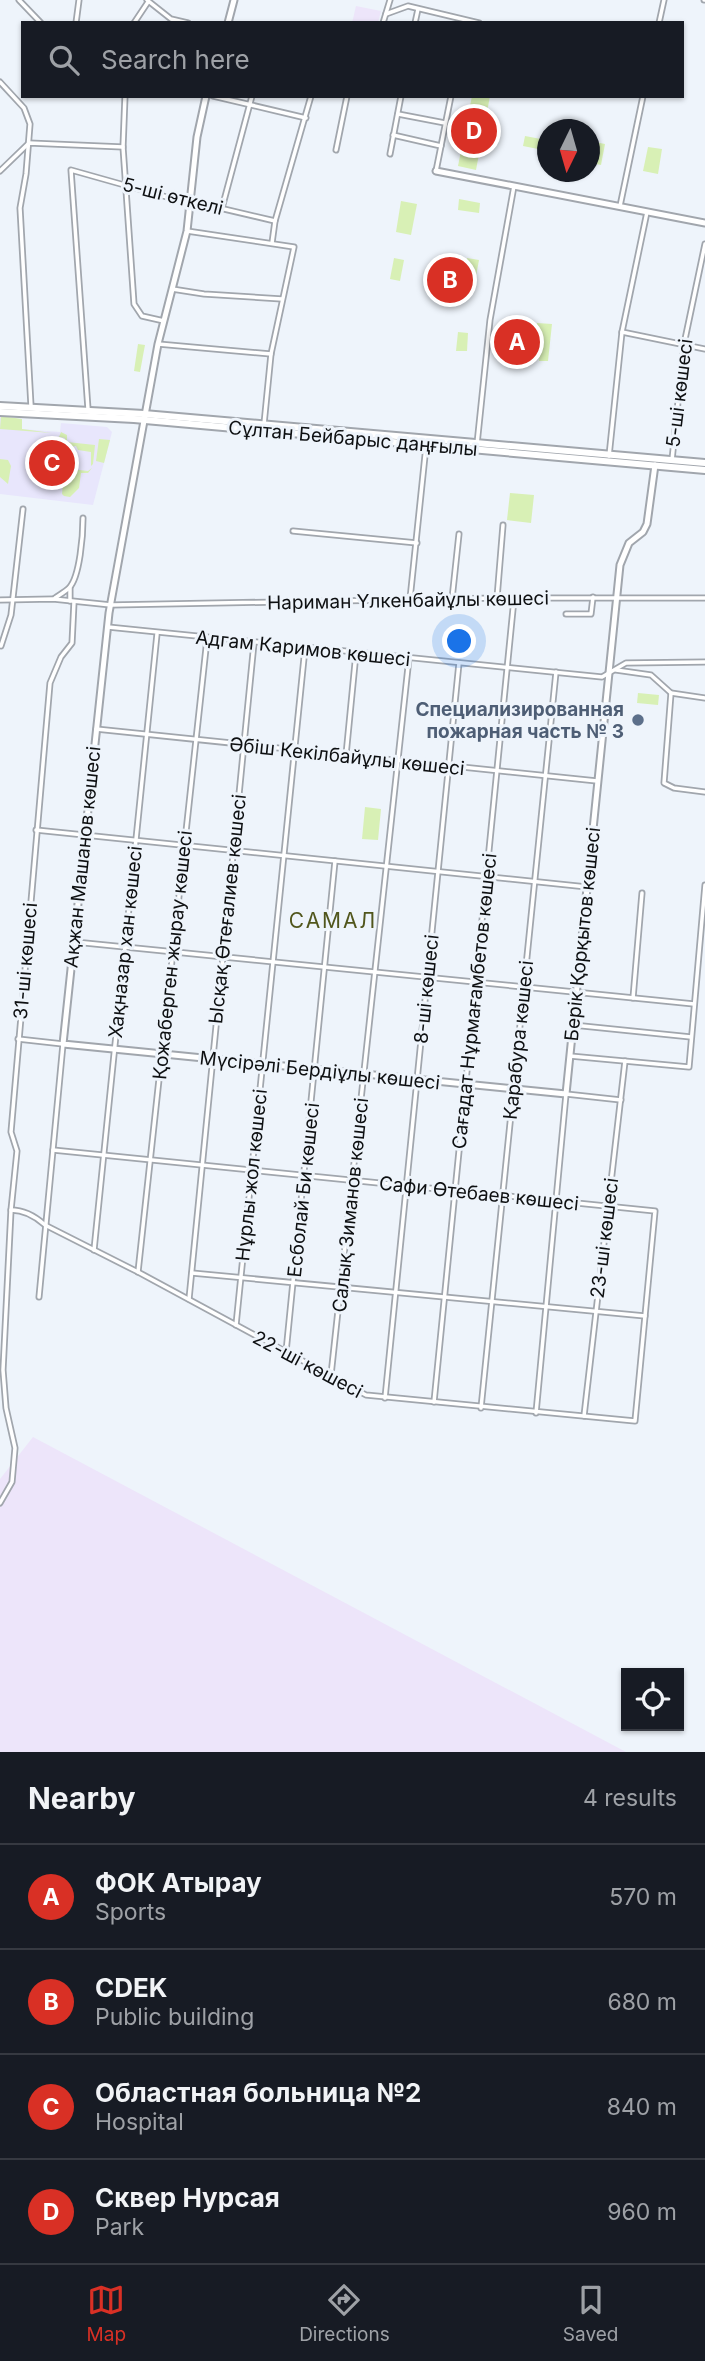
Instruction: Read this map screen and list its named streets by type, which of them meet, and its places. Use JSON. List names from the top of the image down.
{
  "streets": {
    "main road": ["Сұлтан Бейбарыс даңғылы"],
    "street": [
      "5-ші өткелі",
      "5-ші көшесі",
      "Нариман Үлкенбайұлы көшесі",
      "Адгам Каримов көшесі",
      "Әбіш Кекілбайұлы көшесі",
      "Ақжан Машанов көшесі",
      "Ысқақ Өтеғалиев көшесі",
      "Берік Қорқытов көшесі",
      "Хақназар хан көшесі",
      "Қожаберген жырау көшесі",
      "31-ші көшесі",
      "8-шi көшесi",
      "Сағадат Нұрмағамбетов көшесі",
      "Қарабура көшесі",
      "Мүсірәлі Бердіұлы көшесі",
      "Нұрлы жол көшесі",
      "Есболай Би көшесі",
      "Сафи Өтебаев көшесі",
      "Салық Зиманов көшесі",
      "23-шi көшесi",
      "22-ші көшесі"
    ]
  },
  "crossings": [
    ["5-ші өткелі", "Сұлтан Бейбарыс даңғылы"],
    ["5-ші өткелі", "Ақжан Машанов көшесі"],
    ["5-ші көшесі", "Сұлтан Бейбарыс даңғылы"],
    ["Сұлтан Бейбарыс даңғылы", "Ақжан Машанов көшесі"],
    ["Сұлтан Бейбарыс даңғылы", "Берік Қорқытов көшесі"],
    ["Нариман Үлкенбайұлы көшесі", "Ақжан Машанов көшесі"],
    ["Нариман Үлкенбайұлы көшесі", "Берік Қорқытов көшесі"],
    ["Нариман Үлкенбайұлы көшесі", "31-ші көшесі"],
    ["Нариман Үлкенбайұлы көшесі", "Сағадат Нұрмағамбетов көшесі"],
    ["Адгам Каримов көшесі", "Ақжан Машанов көшесі"],
    ["Адгам Каримов көшесі", "Ысқақ Өтеғалиев көшесі"],
    ["Адгам Каримов көшесі", "Берік Қорқытов көшесі"],
    ["Адгам Каримов көшесі", "Хақназар хан көшесі"],
    ["Адгам Каримов көшесі", "Қожаберген жырау көшесі"],
    ["Адгам Каримов көшесі", "8-шi көшесi"],
    ["Адгам Каримов көшесі", "Сағадат Нұрмағамбетов көшесі"],
    ["Адгам Каримов көшесі", "Қарабура көшесі"],
    ["Адгам Каримов көшесі", "Нұрлы жол көшесі"],
    ["Адгам Каримов көшесі", "Салық Зиманов көшесі"],
    ["Әбіш Кекілбайұлы көшесі", "Ақжан Машанов көшесі"],
    ["Әбіш Кекілбайұлы көшесі", "Ысқақ Өтеғалиев көшесі"],
    ["Әбіш Кекілбайұлы көшесі", "Берік Қорқытов көшесі"],
    ["Әбіш Кекілбайұлы көшесі", "Хақназар хан көшесі"],
    ["Әбіш Кекілбайұлы көшесі", "Қожаберген жырау көшесі"],
    ["Әбіш Кекілбайұлы көшесі", "8-шi көшесi"],
    ["Әбіш Кекілбайұлы көшесі", "Сағадат Нұрмағамбетов көшесі"],
    ["Әбіш Кекілбайұлы көшесі", "Қарабура көшесі"],
    ["Әбіш Кекілбайұлы көшесі", "Нұрлы жол көшесі"],
    ["Әбіш Кекілбайұлы көшесі", "Салық Зиманов көшесі"],
    ["Ақжан Машанов көшесі", "Мүсірәлі Бердіұлы көшесі"],
    ["Ақжан Машанов көшесі", "Сафи Өтебаев көшесі"],
    ["Ақжан Машанов көшесі", "22-ші көшесі"],
    ["Ысқақ Өтеғалиев көшесі", "Мүсірәлі Бердіұлы көшесі"],
    ["Ысқақ Өтеғалиев көшесі", "Сафи Өтебаев көшесі"],
    ["Ысқақ Өтеғалиев көшесі", "22-ші көшесі"],
    ["Берік Қорқытов көшесі", "Мүсірәлі Бердіұлы көшесі"],
    ["Берік Қорқытов көшесі", "Сафи Өтебаев көшесі"],
    ["Берік Қорқытов көшесі", "22-ші көшесі"],
    ["Хақназар хан көшесі", "Мүсірәлі Бердіұлы көшесі"],
    ["Хақназар хан көшесі", "Сафи Өтебаев көшесі"],
    ["Хақназар хан көшесі", "22-ші көшесі"],
    ["Қожаберген жырау көшесі", "Мүсірәлі Бердіұлы көшесі"],
    ["Қожаберген жырау көшесі", "Сафи Өтебаев көшесі"],
    ["Қожаберген жырау көшесі", "22-ші көшесі"],
    ["31-ші көшесі", "Мүсірәлі Бердіұлы көшесі"],
    ["31-ші көшесі", "22-ші көшесі"],
    ["8-шi көшесi", "Мүсірәлі Бердіұлы көшесі"],
    ["8-шi көшесi", "Сафи Өтебаев көшесі"],
    ["8-шi көшесi", "22-ші көшесі"],
    ["Сағадат Нұрмағамбетов көшесі", "Мүсірәлі Бердіұлы көшесі"],
    ["Сағадат Нұрмағамбетов көшесі", "Сафи Өтебаев көшесі"],
    ["Сағадат Нұрмағамбетов көшесі", "22-ші көшесі"],
    ["Қарабура көшесі", "Мүсірәлі Бердіұлы көшесі"],
    ["Қарабура көшесі", "Сафи Өтебаев көшесі"],
    ["Қарабура көшесі", "22-ші көшесі"],
    ["Мүсірәлі Бердіұлы көшесі", "Нұрлы жол көшесі"],
    ["Мүсірәлі Бердіұлы көшесі", "Есболай Би көшесі"],
    ["Мүсірәлі Бердіұлы көшесі", "Салық Зиманов көшесі"],
    ["Мүсірәлі Бердіұлы көшесі", "23-шi көшесi"],
    ["Нұрлы жол көшесі", "Сафи Өтебаев көшесі"],
    ["Нұрлы жол көшесі", "22-ші көшесі"],
    ["Есболай Би көшесі", "Сафи Өтебаев көшесі"],
    ["Есболай Би көшесі", "22-ші көшесі"],
    ["Сафи Өтебаев көшесі", "Салық Зиманов көшесі"],
    ["Сафи Өтебаев көшесі", "23-шi көшесi"],
    ["Сафи Өтебаев көшесі", "22-ші көшесі"],
    ["Салық Зиманов көшесі", "22-ші көшесі"],
    ["23-шi көшесi", "22-ші көшесі"]
  ],
  "districts": ["САМАЛ"],
  "places": ["Специализированная пожарная часть № 3"],
  "north": "bottom",
  "page": {
    "search": "Search here",
    "pins": [
      "D",
      "B",
      "A",
      "C"
    ],
    "heading": ["Nearby", "4 results"],
    "list": [
      {
        "mark": "A",
        "name": "ФОК Атырау",
        "note": "Sports",
        "value": "570 m"
      },
      {
        "mark": "B",
        "name": "CDEK",
        "note": "Public building",
        "value": "680 m"
      },
      {
        "mark": "C",
        "name": "Областная больница №2",
        "note": "Hospital",
        "value": "840 m"
      },
      {
        "mark": "D",
        "name": "Сквер Нурсая",
        "note": "Park",
        "value": "960 m"
      }
    ],
    "nav": ["Map", "Directions", "Saved"]
  }
}
